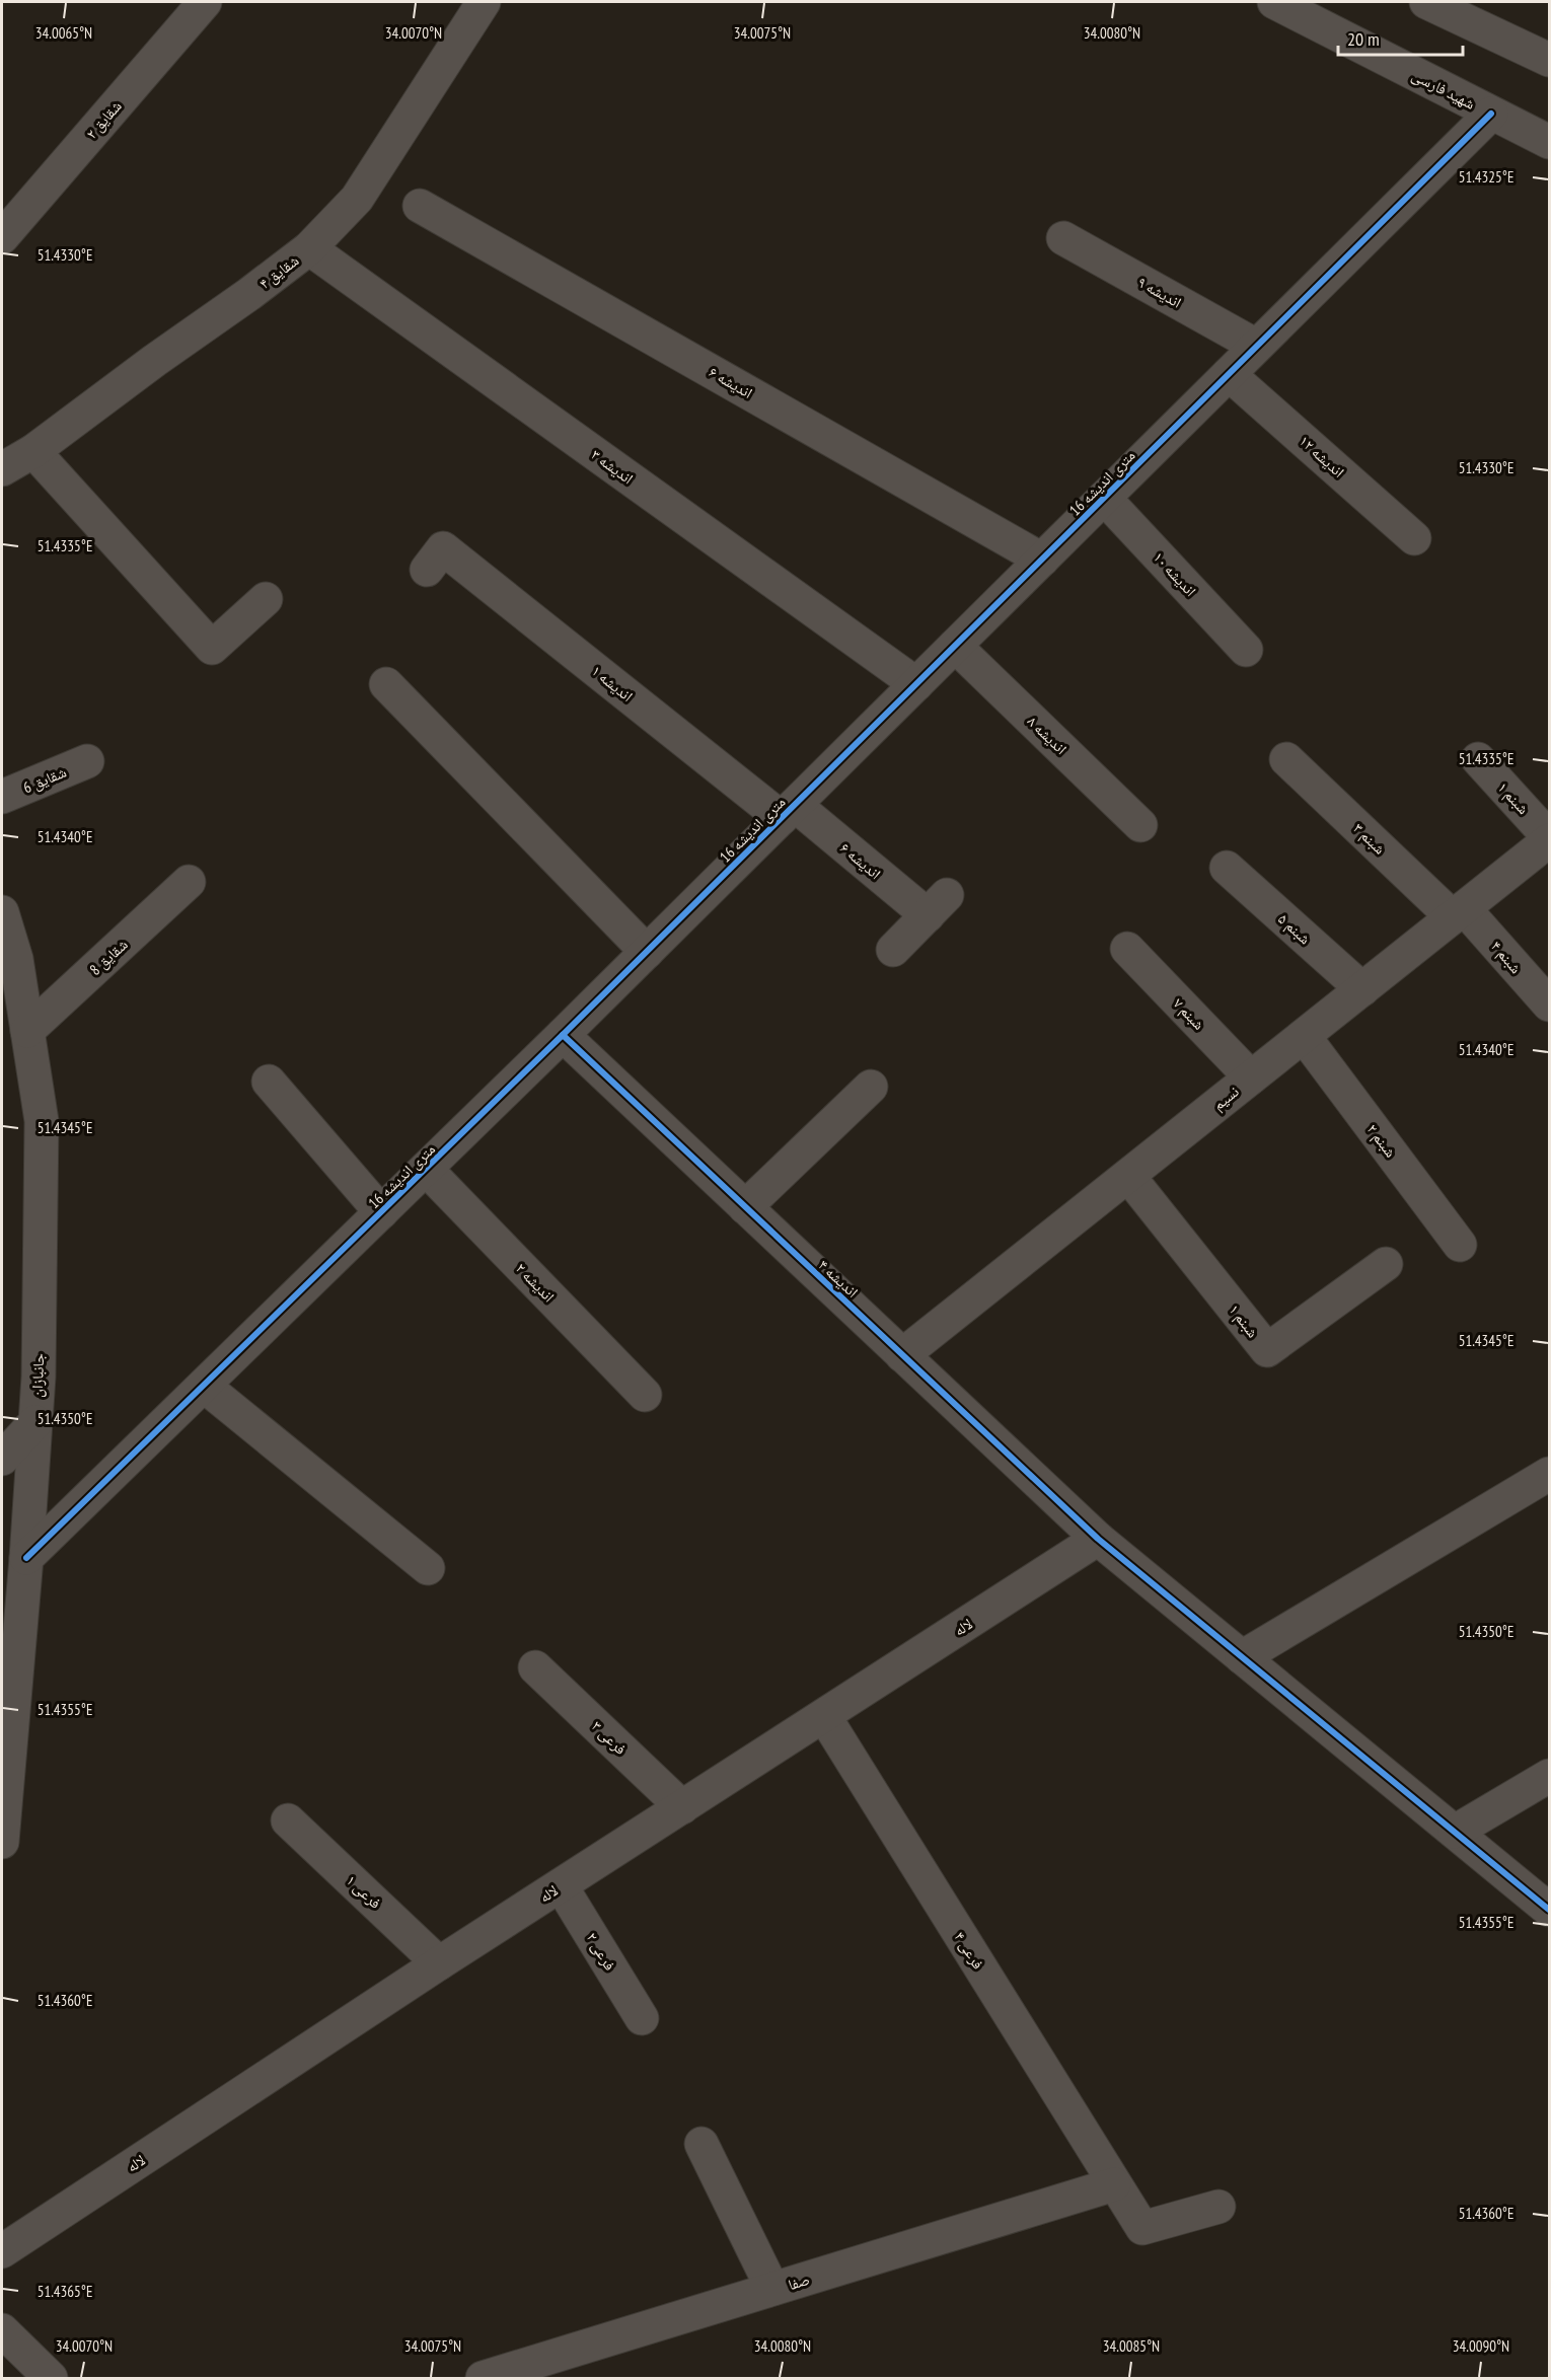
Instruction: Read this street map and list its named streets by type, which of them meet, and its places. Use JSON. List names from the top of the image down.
{
  "streets": {
    "street": [
      "شهید فارسی",
      "شقایق ۲",
      "شقایق ۴",
      "اندیشه ۹",
      "اندیشه ۶",
      "اندیشه ۱۲",
      "اندیشه ۳",
      "16 متری اندیشه",
      "اندیشه ۱۰",
      "اندیشه ۱",
      "اندیشه ۸",
      "شقایق 6",
      "شبنم ۱",
      "شبنم ۳",
      "شبنم ۵",
      "شقایق 8",
      "شبنم ۴",
      "شبنم ۷",
      "نسیم",
      "شبنم ۲",
      "اندیشه ۴",
      "اندیشه ۲",
      "جانبازان",
      "لاله",
      "فرعی ۳",
      "فرعی ۱",
      "فرعی ۴",
      "فرعی ۲",
      "صفا"
    ]
  },
  "crossings": [
    ["شهید فارسی", "16 متری اندیشه"],
    ["شقایق ۴", "اندیشه ۳"],
    ["اندیشه ۹", "16 متری اندیشه"],
    ["اندیشه ۶", "16 متری اندیشه"],
    ["اندیشه ۶", "اندیشه ۱"],
    ["اندیشه ۱۲", "16 متری اندیشه"],
    ["اندیشه ۳", "16 متری اندیشه"],
    ["16 متری اندیشه", "اندیشه ۱۰"],
    ["16 متری اندیشه", "اندیشه ۱"],
    ["16 متری اندیشه", "اندیشه ۸"],
    ["16 متری اندیشه", "اندیشه ۴"],
    ["16 متری اندیشه", "اندیشه ۲"],
    ["16 متری اندیشه", "جانبازان"],
    ["شبنم ۱", "نسیم"],
    ["شبنم ۳", "شبنم ۴"],
    ["شبنم ۳", "نسیم"],
    ["شبنم ۵", "نسیم"],
    ["شقایق 8", "جانبازان"],
    ["شبنم ۴", "نسیم"],
    ["شبنم ۷", "نسیم"],
    ["نسیم", "شبنم ۲"],
    ["نسیم", "اندیشه ۴"],
    ["اندیشه ۴", "لاله"],
    ["لاله", "فرعی ۳"],
    ["لاله", "فرعی ۱"],
    ["لاله", "فرعی ۴"],
    ["لاله", "فرعی ۲"],
    ["فرعی ۴", "صفا"]
  ],
  "scale_bar": "20 m",
  "coordinates": [
    "34.0065°N",
    "34.0070°N",
    "34.0075°N",
    "34.0080°N",
    "51.4325°E",
    "51.4330°E",
    "51.4335°E",
    "51.4340°E",
    "51.4345°E",
    "51.4350°E",
    "51.4355°E",
    "51.4360°E",
    "51.4365°E",
    "34.0085°N",
    "34.0090°N"
  ]
}
